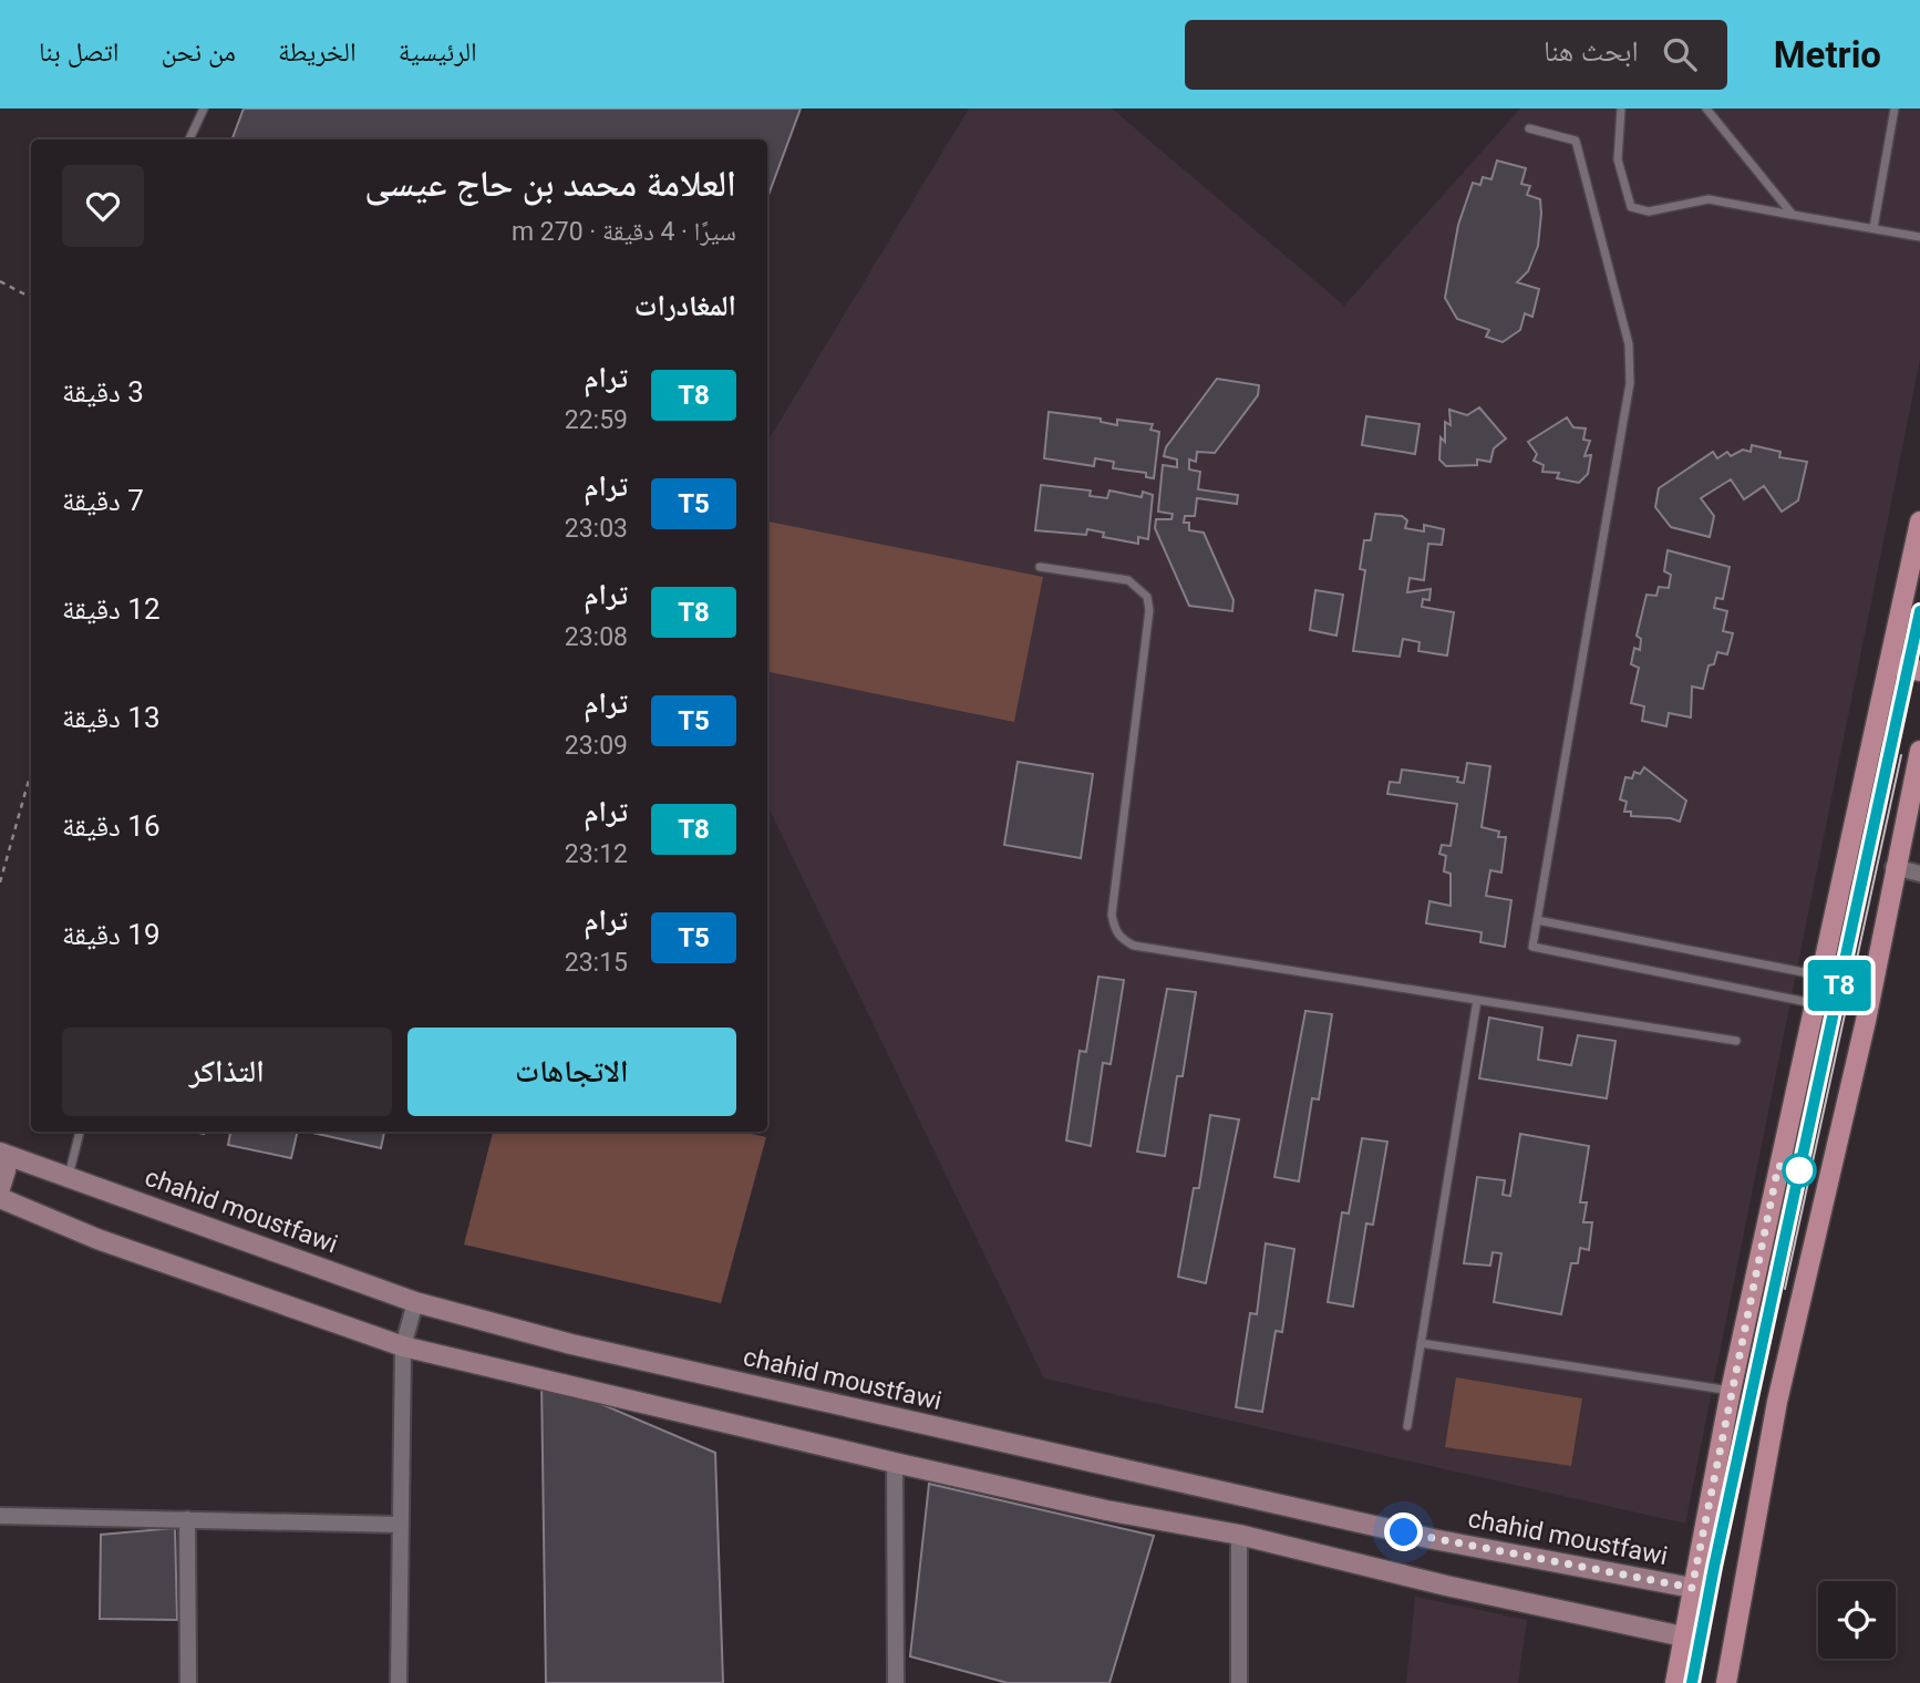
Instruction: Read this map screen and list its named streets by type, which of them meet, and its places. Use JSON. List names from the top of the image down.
{
  "streets": {
    "main road": ["chahid moustfawi"]
  },
  "lines": ["tram line T8"],
  "page": {
    "header": "Metrio",
    "search": "ابحث هنا",
    "nav": [
      "الرئيسية",
      "الخريطة",
      "من نحن",
      "اتصل بنا"
    ],
    "on_map": "T8",
    "heading": [
      ["العلامة محمد بن حاج عيسى", "سيرًا · 4 دقيقة · 270 m"],
      "المغادرات"
    ],
    "list": [
      {
        "mark": "T8",
        "name": "ترام",
        "note": "22:59",
        "value": "3 دقيقة"
      },
      {
        "mark": "T5",
        "name": "ترام",
        "note": "23:03",
        "value": "7 دقيقة"
      },
      {
        "mark": "T8",
        "name": "ترام",
        "note": "23:08",
        "value": "12 دقيقة"
      },
      {
        "mark": "T5",
        "name": "ترام",
        "note": "23:09",
        "value": "13 دقيقة"
      },
      {
        "mark": "T8",
        "name": "ترام",
        "note": "23:12",
        "value": "16 دقيقة"
      },
      {
        "mark": "T5",
        "name": "ترام",
        "note": "23:15",
        "value": "19 دقيقة"
      }
    ],
    "buttons": ["الاتجاهات", "التذاكر"]
  }
}
